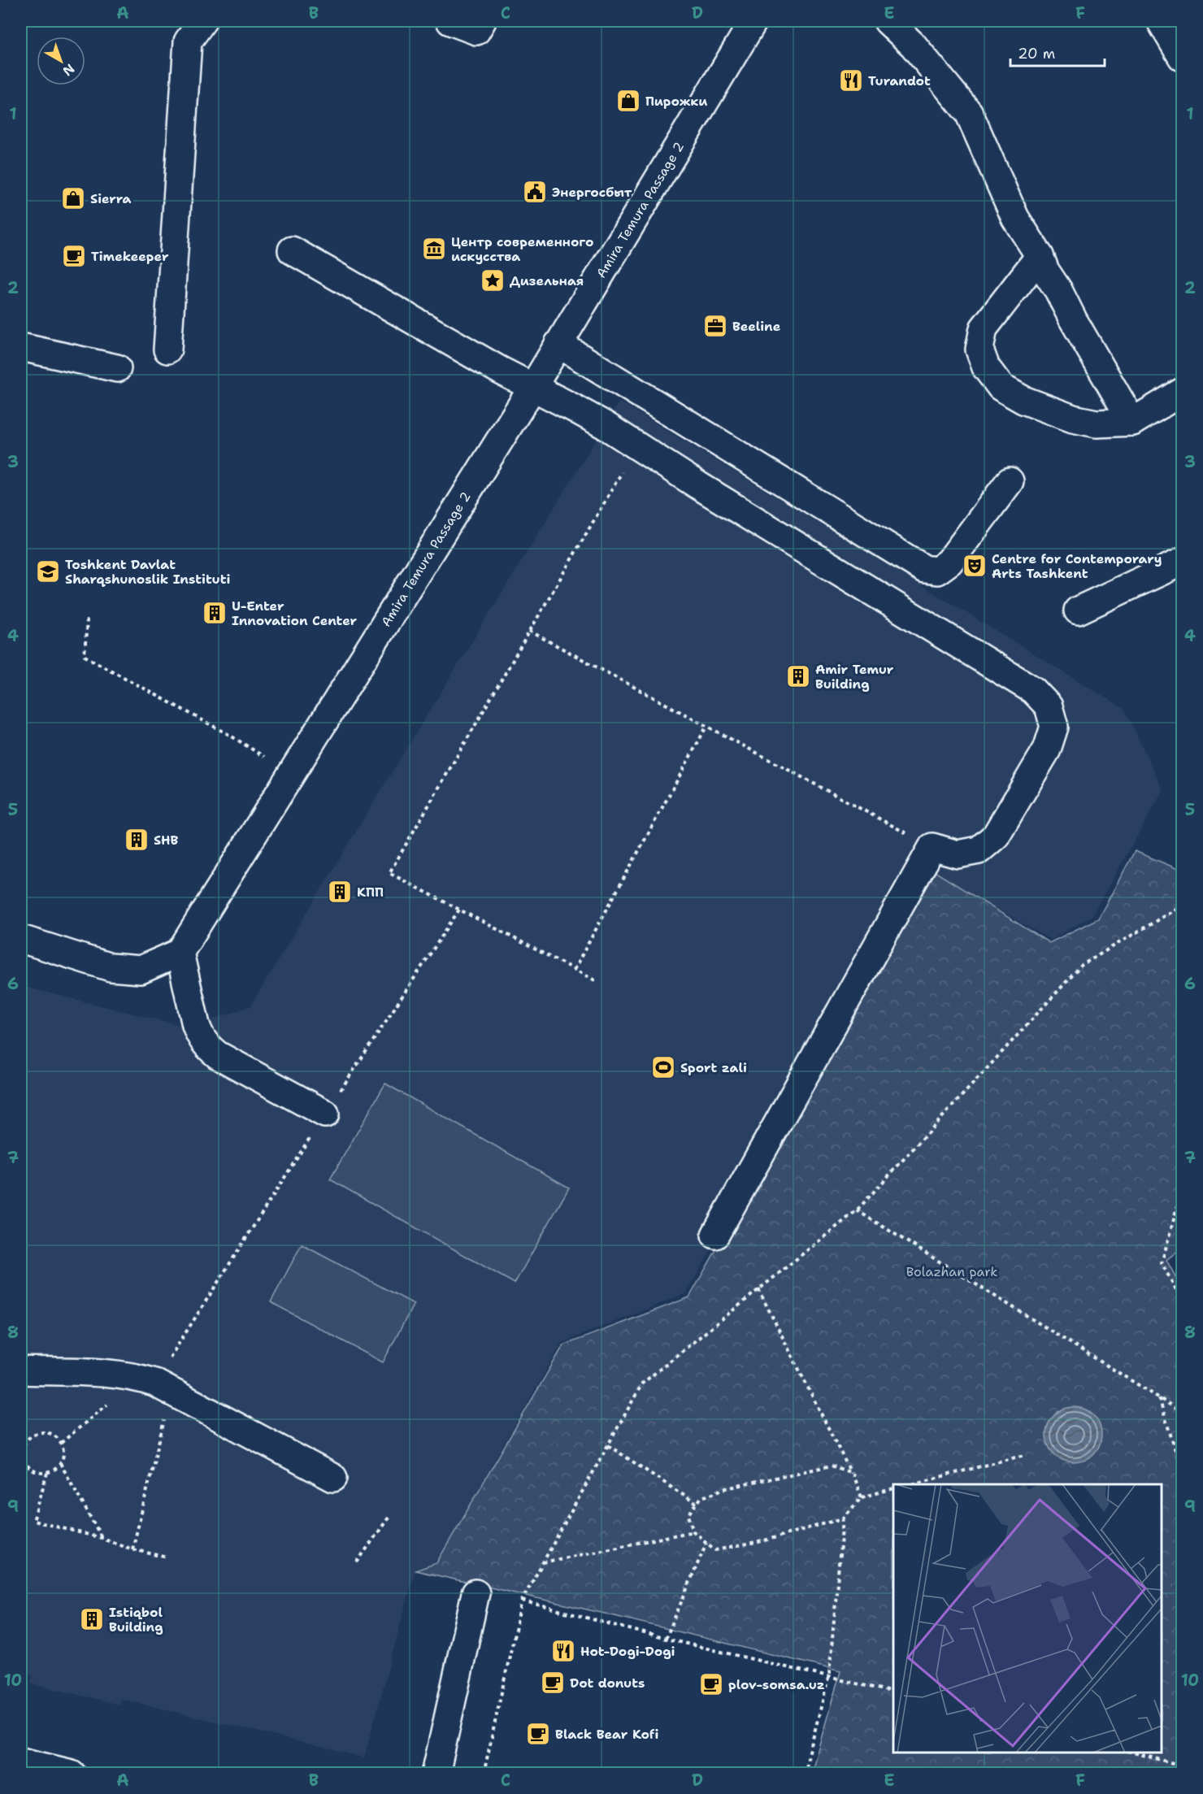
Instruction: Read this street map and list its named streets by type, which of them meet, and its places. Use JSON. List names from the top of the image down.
{
  "streets": {
    "street": ["Amira Temura Passage 2"]
  },
  "parks": ["Bolazhan park"],
  "places": {
    "restaurant": ["Turandot", "Hot-Dogi-Dogi"],
    "shop": ["Пирожки", "Sierra"],
    "public building": ["Энергосбыт"],
    "museum": ["Центр современного искусства"],
    "cafe": [
      "Timekeeper",
      "Dot donuts",
      "plov-somsa.uz",
      "Black Bear Kofi"
    ],
    "place": ["Дизельная"],
    "office": ["Beeline"],
    "theatre": ["Centre for Contemporary Arts Tashkent"],
    "school or university": ["Toshkent Davlat Sharqshunoslik Instituti"],
    "building": [
      "U-Enter Innovation Center",
      "Amir Temur Building",
      "SHB",
      "КПП",
      "Istiqbol Building"
    ],
    "sports": ["Sport zali"]
  },
  "scale_bar": "20 m",
  "north": "bottom right",
  "grid": {
    "columns": [
      "A",
      "B",
      "C",
      "D",
      "E",
      "F"
    ],
    "rows": [
      "1",
      "2",
      "3",
      "4",
      "5",
      "6",
      "7",
      "8",
      "9",
      "10"
    ]
  }
}
